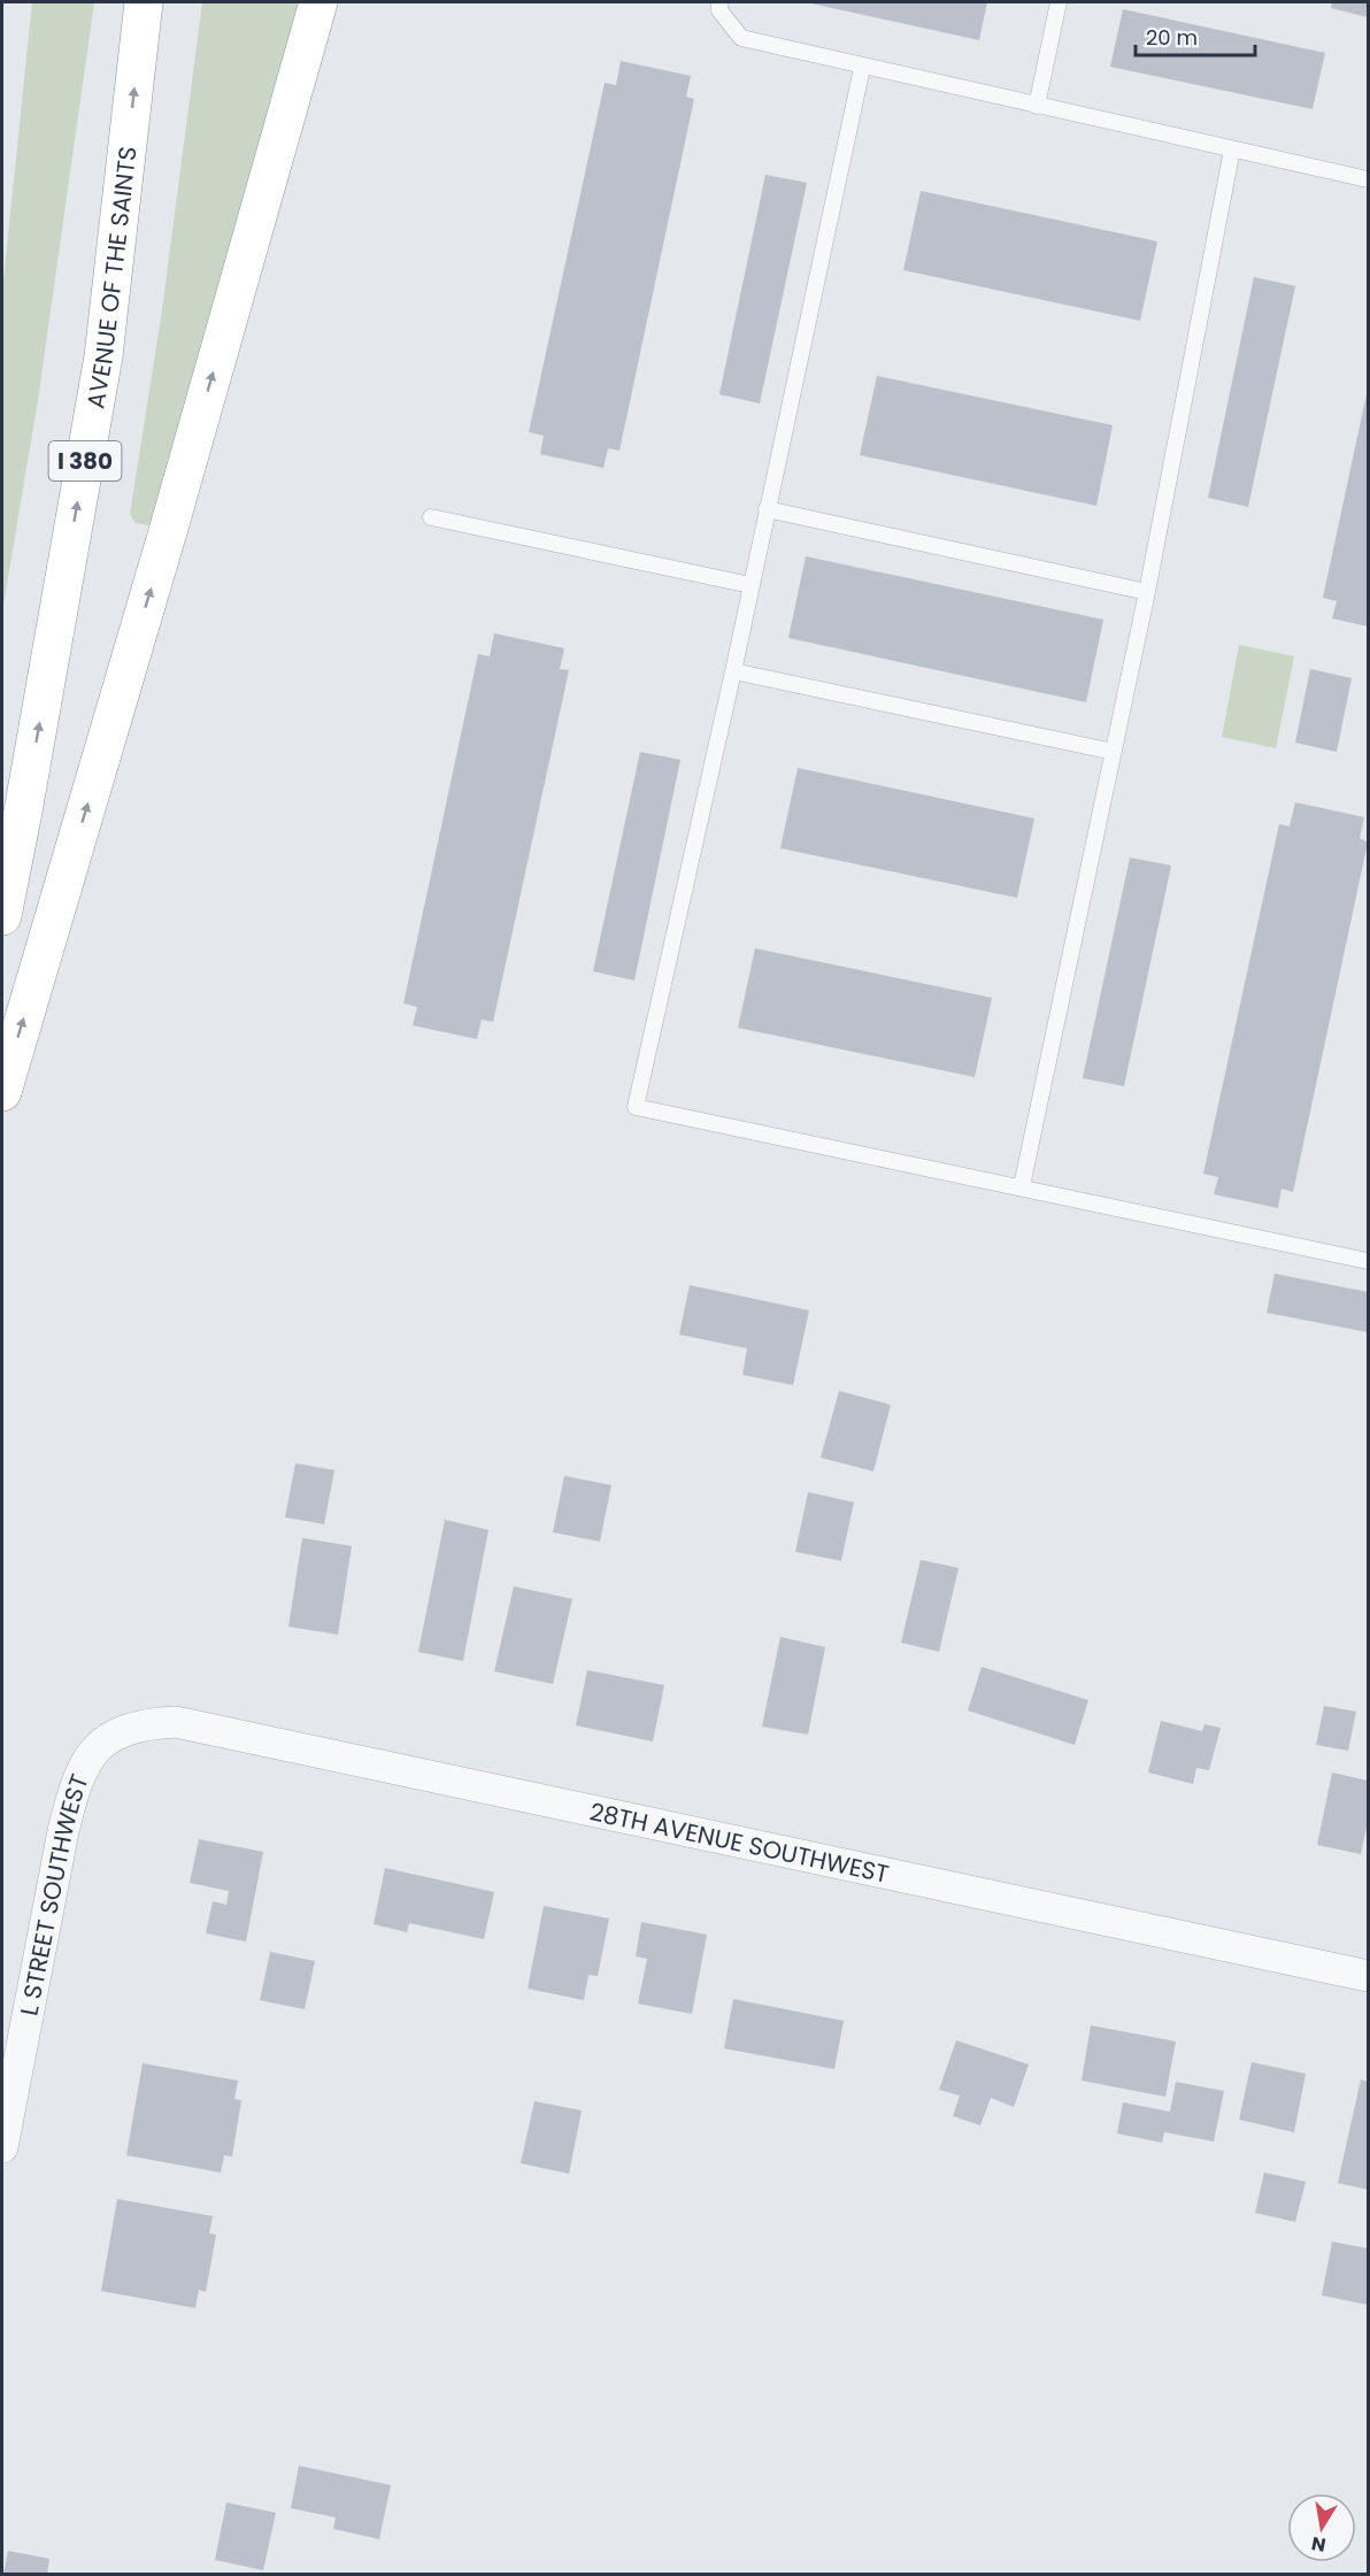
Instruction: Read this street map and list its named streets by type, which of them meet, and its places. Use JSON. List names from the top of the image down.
{
  "streets": {
    "highway": ["AVENUE OF THE SAINTS", "I 380"],
    "street": ["28TH AVENUE SOUTHWEST", "L STREET SOUTHWEST"]
  },
  "crossings": [
    ["28TH AVENUE SOUTHWEST", "L STREET SOUTHWEST"]
  ],
  "scale_bar": "20 m",
  "north": "bottom"
}
